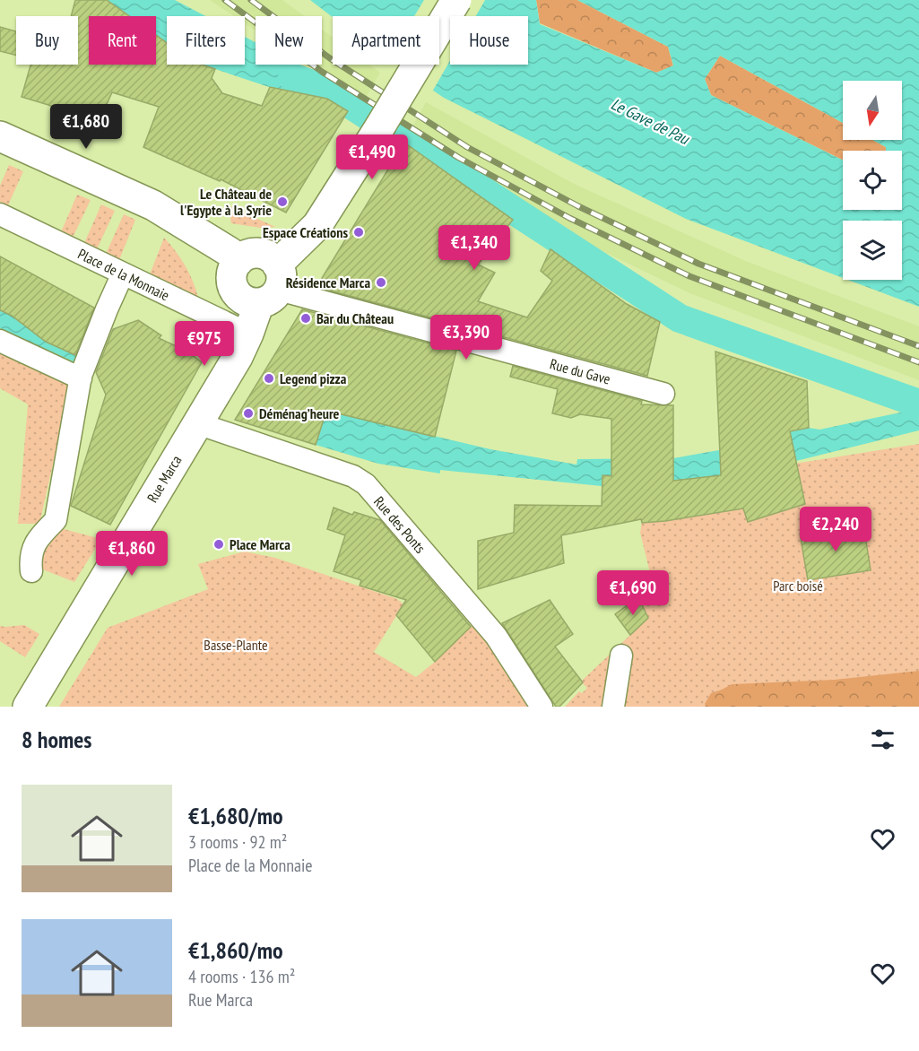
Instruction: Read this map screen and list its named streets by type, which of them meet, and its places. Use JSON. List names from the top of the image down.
{
  "streets": {
    "main road": ["Rue Marca"],
    "street": ["Place de la Monnaie", "Rue du Gave", "Rue des Ponts"]
  },
  "crossings": [
    ["Place de la Monnaie", "Rue Marca"],
    ["Rue du Gave", "Rue Marca"],
    ["Rue Marca", "Rue des Ponts"]
  ],
  "water": ["Le Gave de Pau"],
  "parks": ["Parc boisé", "Basse-Plante"],
  "places": [
    "Le Château de l'Egypte à la Syrie",
    "Espace Créations",
    "Résidence Marca",
    "Bar du Château",
    "Legend pizza",
    "Déménag’heure",
    "Place Marca"
  ],
  "north": "bottom",
  "page": {
    "chip": [
      "Buy",
      "Rent",
      "Filters",
      "New",
      "Apartment",
      "House"
    ],
    "price": [
      "€1,680",
      "€1,490",
      "€1,340",
      "€3,390",
      "€975",
      "€2,240",
      "€1,860",
      "€1,690"
    ],
    "heading": "8 homes",
    "list": [
      {
        "name": "€1,680/mo",
        "note": "3 rooms · 92 m² · Place de la Monnaie"
      },
      {
        "name": "€1,860/mo",
        "note": "4 rooms · 136 m² · Rue Marca"
      }
    ]
  }
}
